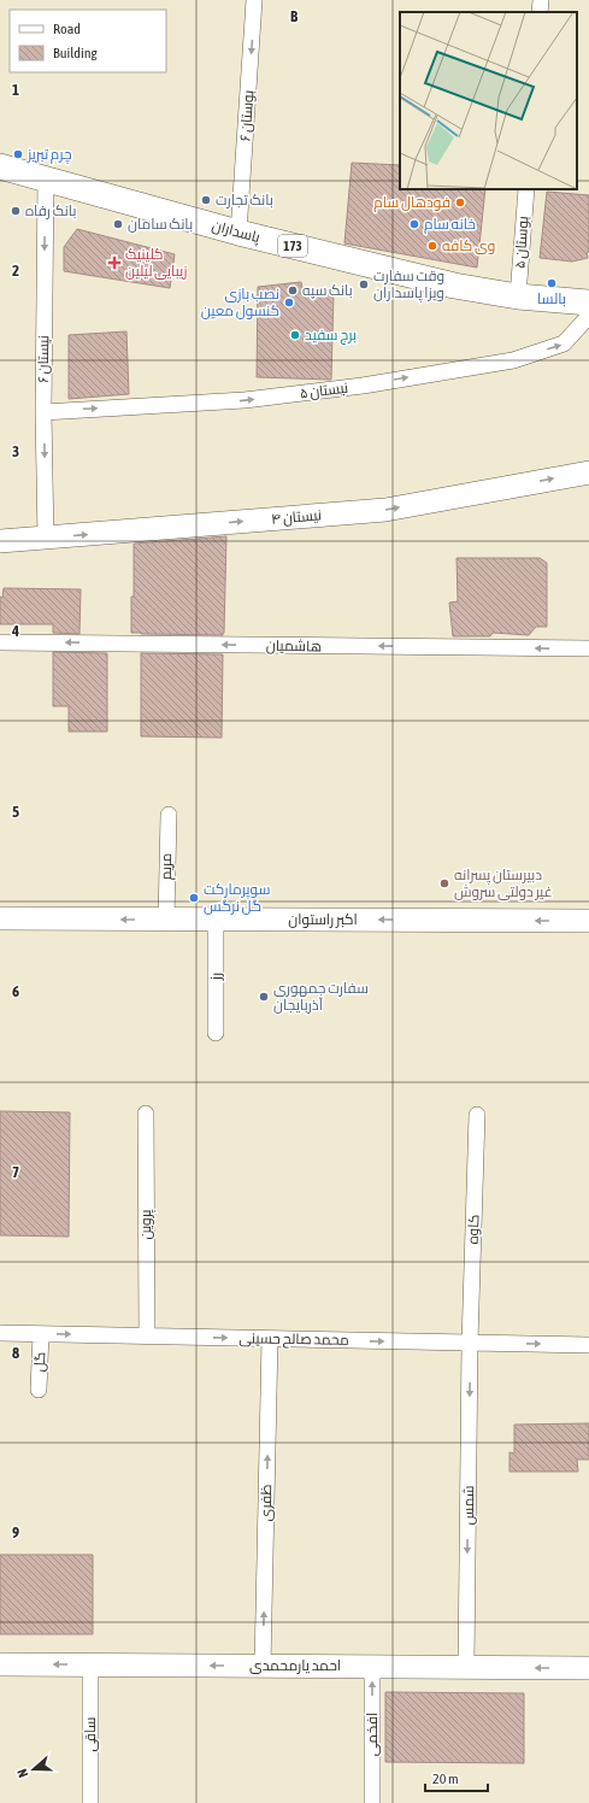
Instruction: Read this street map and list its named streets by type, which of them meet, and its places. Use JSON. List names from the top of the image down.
{
  "streets": {
    "main road": ["پاسداران", "173"],
    "street": [
      "بوستان ۶",
      "بوستان ۵",
      "نیستان ۶",
      "نیستان ۵",
      "نیستان ۴",
      "هاشمیان",
      "مریم",
      "اکبر راستوان",
      "رز",
      "پروین",
      "کاوه",
      "محمد صالح حسینی",
      "گل",
      "ظفری",
      "شمس",
      "احمد یارمحمدی",
      "ساقی",
      "افخمی"
    ]
  },
  "crossings": [
    ["بوستان ۶", "پاسداران"],
    ["پاسداران", "بوستان ۵"],
    ["پاسداران", "نیستان ۶"],
    ["نیستان ۶", "نیستان ۵"],
    ["نیستان ۶", "نیستان ۴"],
    ["مریم", "اکبر راستوان"],
    ["اکبر راستوان", "رز"],
    ["پروین", "محمد صالح حسینی"],
    ["کاوه", "محمد صالح حسینی"],
    ["کاوه", "شمس"],
    ["محمد صالح حسینی", "گل"],
    ["محمد صالح حسینی", "ظفری"],
    ["محمد صالح حسینی", "شمس"],
    ["ظفری", "احمد یارمحمدی"],
    ["شمس", "احمد یارمحمدی"],
    ["احمد یارمحمدی", "ساقی"],
    ["احمد یارمحمدی", "افخمی"]
  ],
  "one_way": [
    "بوستان ۶",
    "نیستان ۶",
    "نیستان ۵",
    "نیستان ۴",
    "هاشمیان",
    "اکبر راستوان",
    "محمد صالح حسینی",
    "ظفری",
    "شمس",
    "احمد یارمحمدی",
    "افخمی"
  ],
  "places": {
    "other": [
      "چرم تبریز",
      "بانک تجارت",
      "فودهال سام",
      "بانک رفاه",
      "بانک سامان",
      "خانه سام",
      "وی کافه",
      "بالسا",
      "وقت سفارت ویزا پاسداران",
      "بانک سپه",
      "نصب بازی کنسول معین",
      "برج سفید",
      "دبیرستان پسرانه غیر دولتی سروش",
      "سوپرمارکت گل نرگس",
      "سفارت جمهوری آذربایجان"
    ],
    "health": ["کلینیک زیبایی لیلین"]
  },
  "legend": ["Road", "Building"],
  "scale_bar": "20 m",
  "north": "left",
  "grid": {
    "columns": ["B"],
    "rows": [
      "1",
      "2",
      "3",
      "4",
      "5",
      "6",
      "7",
      "8",
      "9"
    ]
  }
}
